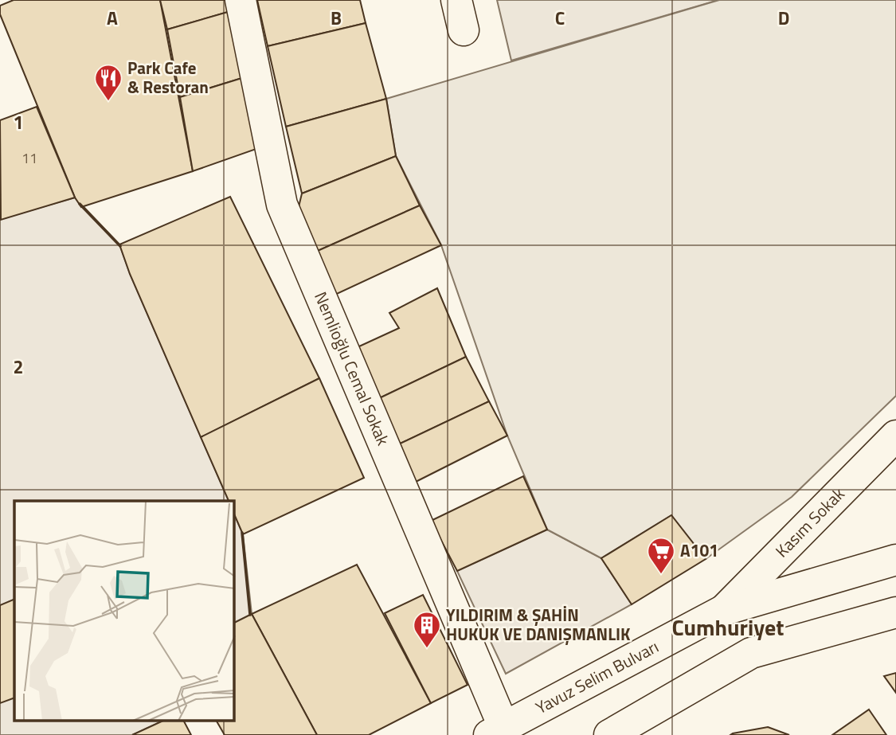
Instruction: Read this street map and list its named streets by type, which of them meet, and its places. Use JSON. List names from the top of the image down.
{
  "streets": {
    "street": ["Nemlioğlu Cemal Sokak", "Kasım Sokak", "Yavuz Selim Bulvarı"]
  },
  "crossings": [
    ["Nemlioğlu Cemal Sokak", "Yavuz Selim Bulvarı"],
    ["Kasım Sokak", "Yavuz Selim Bulvarı"]
  ],
  "districts": ["Cumhuriyet"],
  "places": {
    "restaurant": ["Park Cafe & Restoran"],
    "supermarket": ["A101"],
    "building": ["YILDIRIM & ŞAHİN HUKUK VE DANIŞMANLIK"]
  },
  "house_numbers": ["11"],
  "grid": {
    "columns": [
      "A",
      "B",
      "C",
      "D"
    ],
    "rows": ["1", "2"]
  }
}
